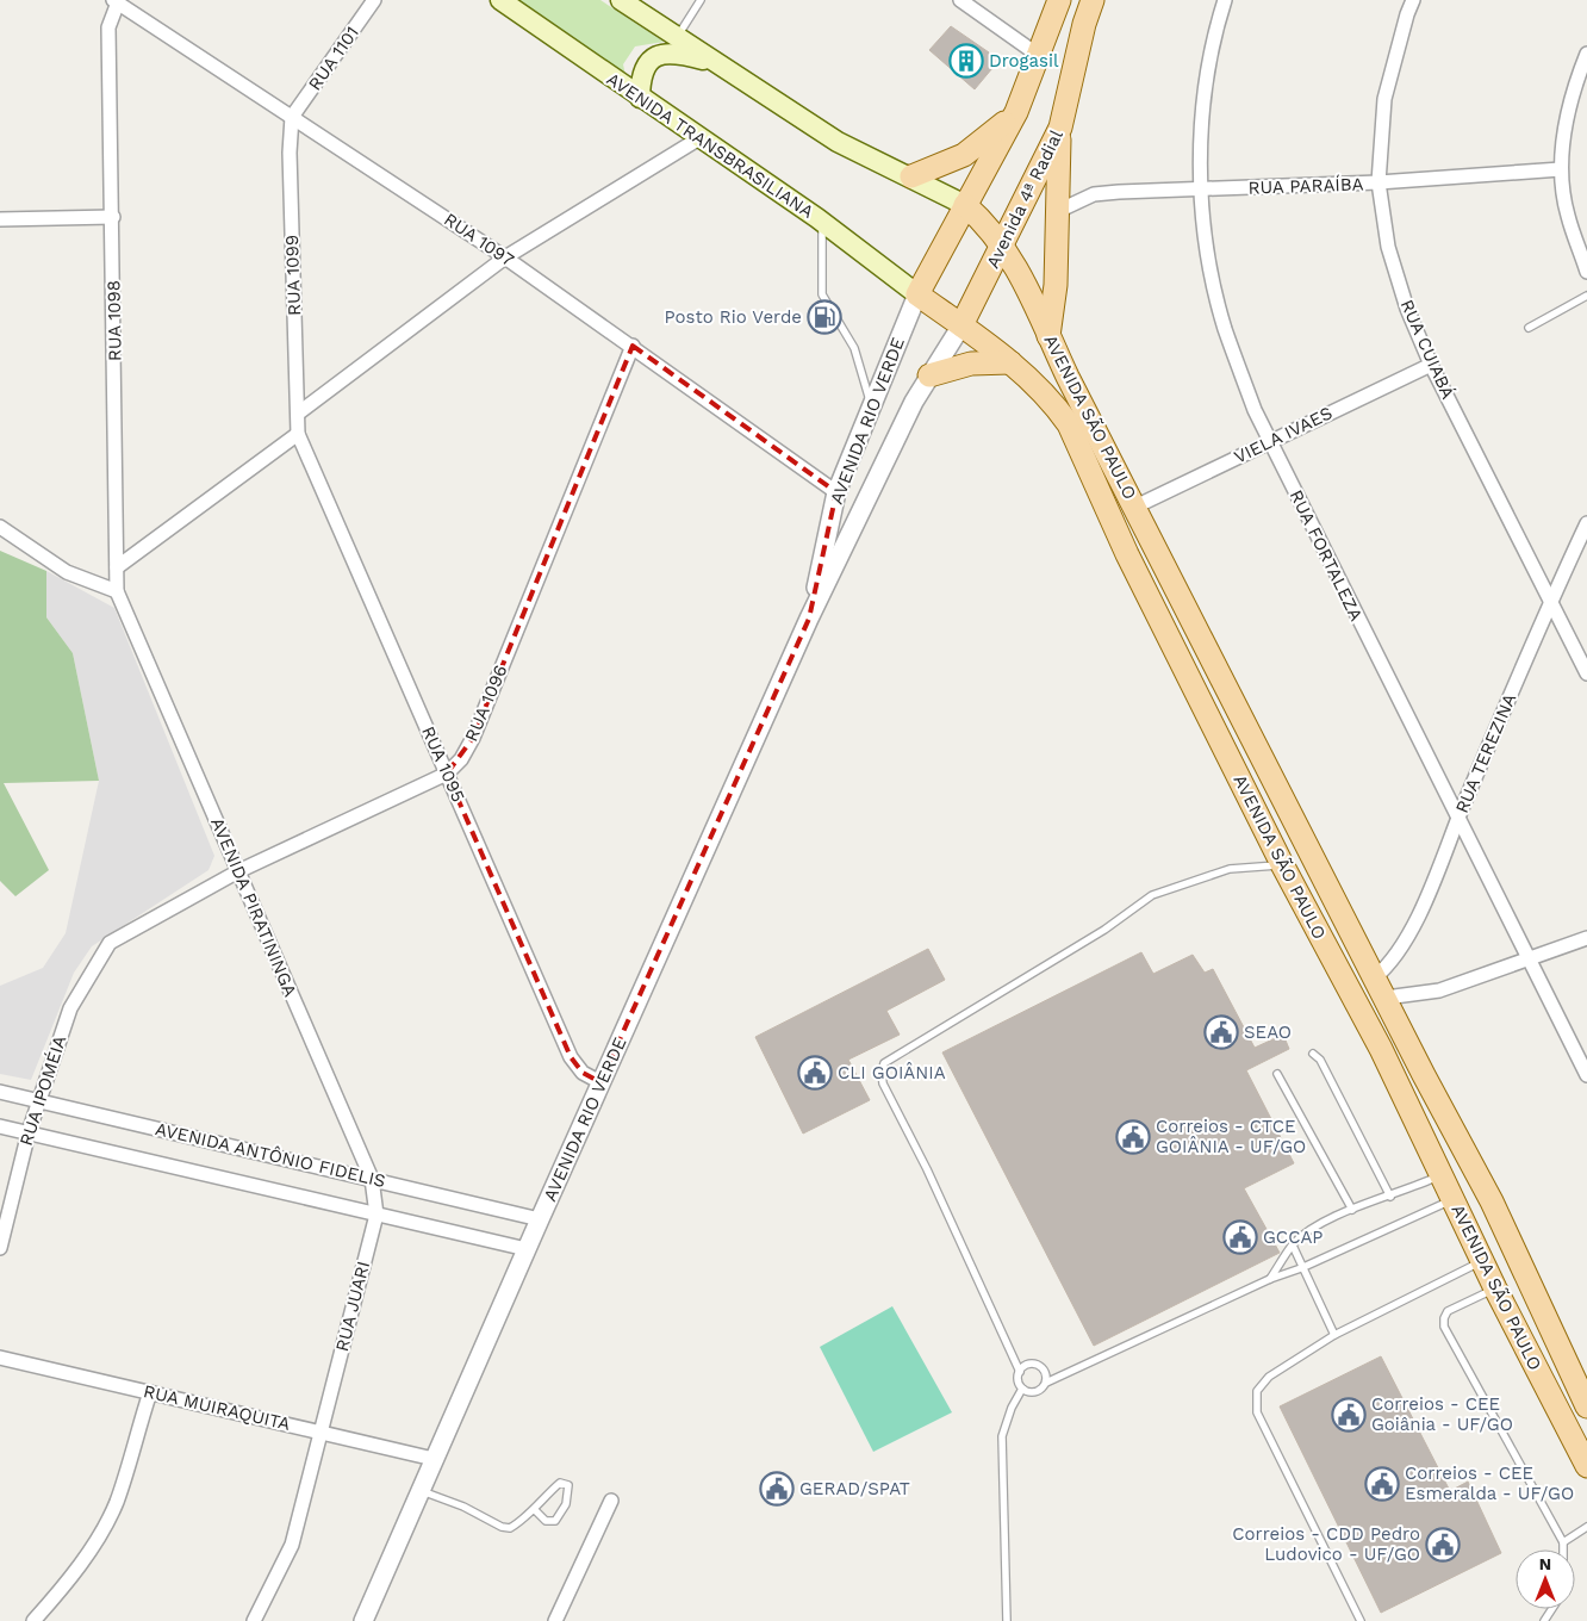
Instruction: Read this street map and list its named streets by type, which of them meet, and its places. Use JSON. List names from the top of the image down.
{
  "streets": {
    "main road": ["AVENIDA TRANSBRASILIANA", "Avenida 4ª Radial", "AVENIDA SÃO PAULO"],
    "street": [
      "RUA 1101",
      "RUA PARAÍBA",
      "RUA 1097",
      "RUA 1099",
      "RUA 1098",
      "RUA CUIABÁ",
      "AVENIDA RIO VERDE",
      "VIELA IVAES",
      "RUA FORTALEZA",
      "RUA 1096",
      "RUA TEREZINA",
      "RUA 1095",
      "AVENIDA PIRATININGA",
      "RUA IPOMÉIA",
      "AVENIDA ANTÔNIO FIDELIS",
      "RUA JUARI",
      "RUA MUIRAQUITA"
    ]
  },
  "crossings": [
    ["RUA 1101", "RUA 1097"],
    ["RUA 1101", "RUA 1099"],
    ["AVENIDA TRANSBRASILIANA", "AVENIDA SÃO PAULO"],
    ["AVENIDA TRANSBRASILIANA", "AVENIDA RIO VERDE"],
    ["RUA PARAÍBA", "RUA CUIABÁ"],
    ["RUA PARAÍBA", "RUA FORTALEZA"],
    ["Avenida 4ª Radial", "AVENIDA SÃO PAULO"],
    ["Avenida 4ª Radial", "AVENIDA RIO VERDE"],
    ["RUA 1097", "RUA 1099"],
    ["RUA 1097", "RUA 1098"],
    ["RUA 1097", "AVENIDA RIO VERDE"],
    ["RUA 1097", "RUA 1096"],
    ["RUA 1099", "RUA 1095"],
    ["RUA 1098", "AVENIDA PIRATININGA"],
    ["RUA CUIABÁ", "VIELA IVAES"],
    ["RUA CUIABÁ", "RUA TEREZINA"],
    ["AVENIDA SÃO PAULO", "AVENIDA RIO VERDE"],
    ["AVENIDA SÃO PAULO", "VIELA IVAES"],
    ["AVENIDA SÃO PAULO", "RUA TEREZINA"],
    ["AVENIDA RIO VERDE", "RUA 1095"],
    ["AVENIDA RIO VERDE", "AVENIDA ANTÔNIO FIDELIS"],
    ["AVENIDA RIO VERDE", "RUA MUIRAQUITA"],
    ["VIELA IVAES", "RUA FORTALEZA"],
    ["RUA FORTALEZA", "RUA TEREZINA"],
    ["RUA 1096", "RUA 1095"],
    ["RUA 1096", "AVENIDA PIRATININGA"],
    ["RUA 1096", "RUA IPOMÉIA"],
    ["AVENIDA PIRATININGA", "AVENIDA ANTÔNIO FIDELIS"],
    ["AVENIDA PIRATININGA", "RUA JUARI"],
    ["RUA IPOMÉIA", "AVENIDA ANTÔNIO FIDELIS"],
    ["AVENIDA ANTÔNIO FIDELIS", "RUA JUARI"],
    ["RUA JUARI", "RUA MUIRAQUITA"]
  ],
  "places": {
    "building": ["Drogasil"],
    "fuel station": ["Posto Rio Verde"],
    "public building": [
      "SEAO",
      "CLI GOIÂNIA",
      "Correios - CTCE GOIÂNIA - UF/GO",
      "GCCAP",
      "Correios - CEE Goiânia - UF/GO",
      "Correios - CEE Esmeralda - UF/GO",
      "GERAD/SPAT",
      "Correios - CDD Pedro Ludovico - UF/GO"
    ]
  },
  "north": "top"
}
